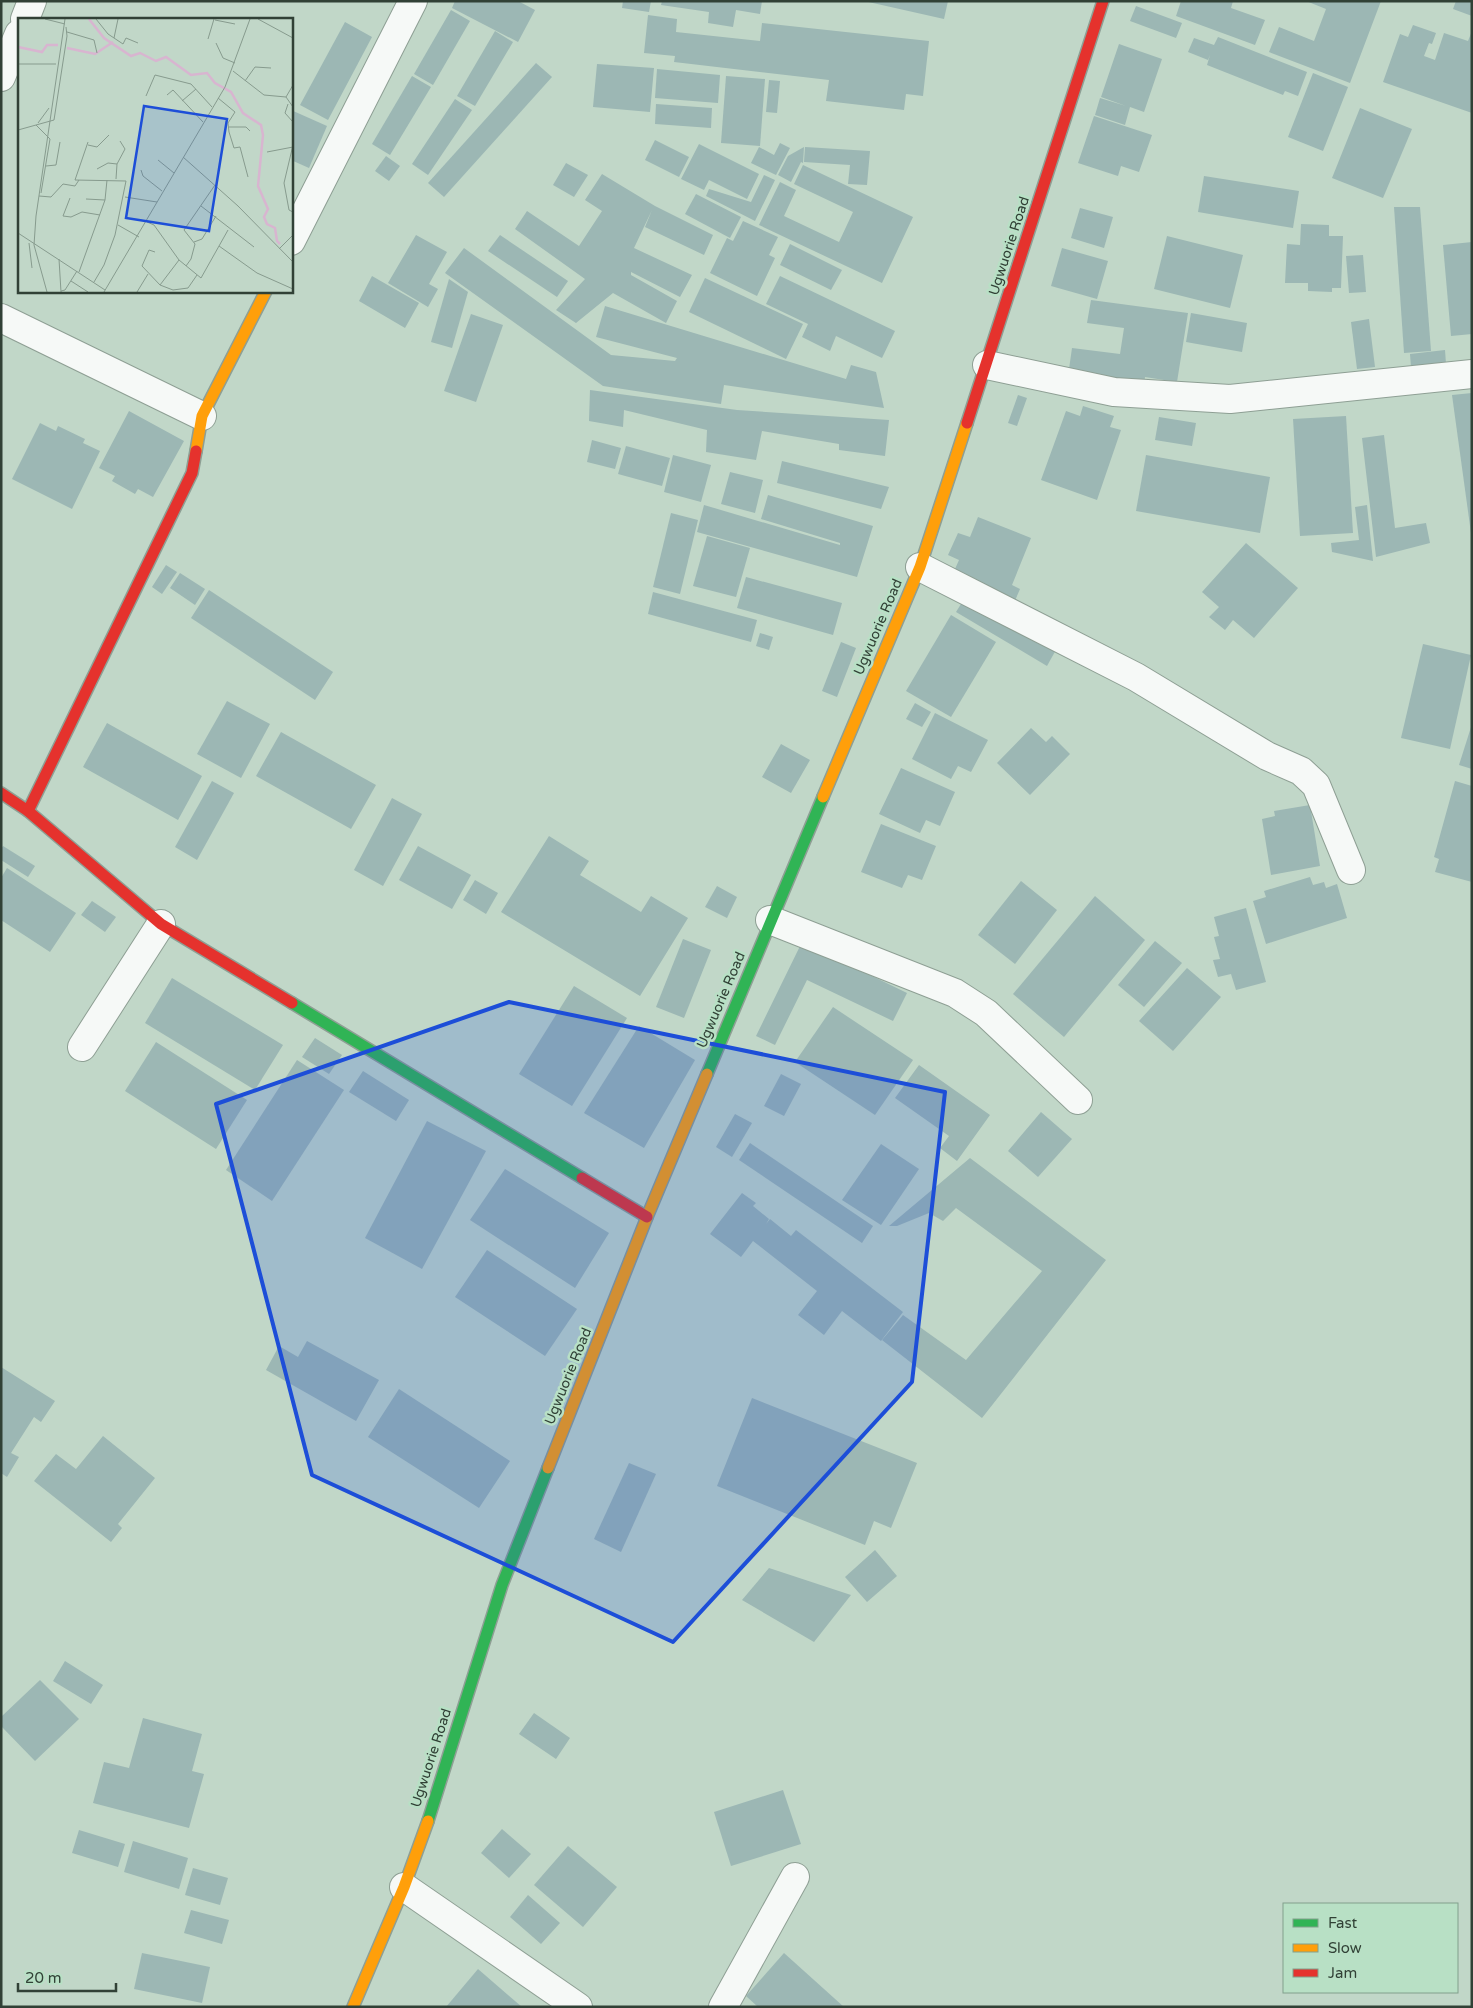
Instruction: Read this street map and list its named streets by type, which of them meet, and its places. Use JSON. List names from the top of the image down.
{
  "streets": {
    "street": ["Ugwuorie Road"]
  },
  "legend": ["Fast", "Slow", "Jam"],
  "scale_bar": "20 m"
}
